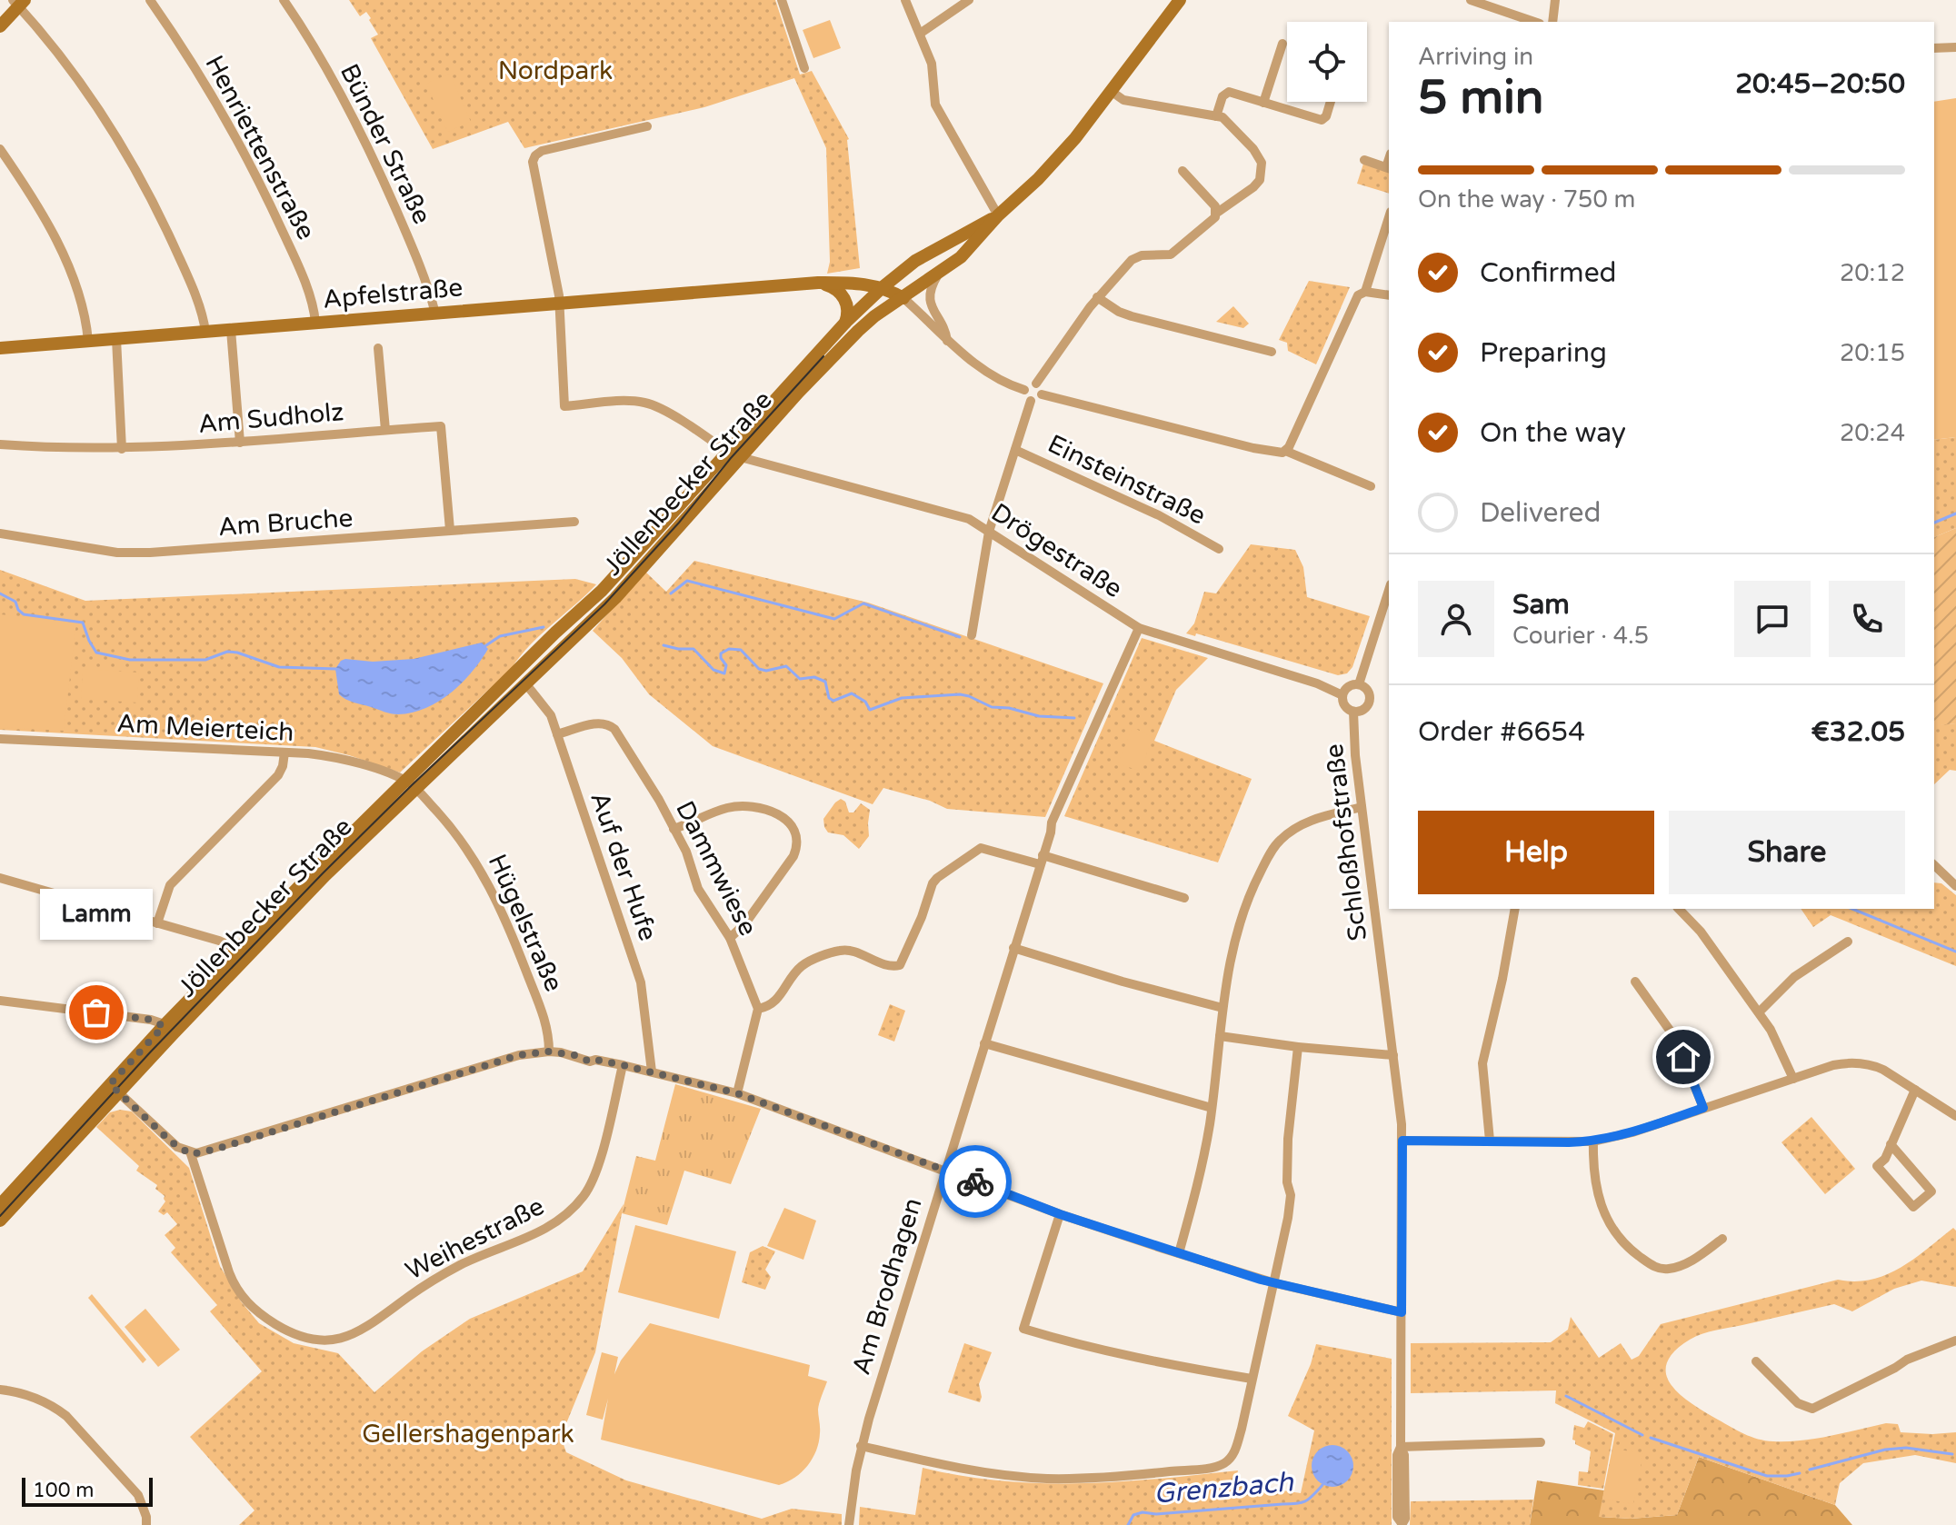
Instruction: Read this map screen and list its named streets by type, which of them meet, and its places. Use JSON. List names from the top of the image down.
{
  "streets": {
    "main road": ["Apfelstraße", "Jöllenbecker Straße"],
    "street": [
      "Bünder Straße",
      "Henriettenstraße",
      "Am Sudholz",
      "Einsteinstraße",
      "Am Bruche",
      "Drögestraße",
      "Am Meierteich",
      "Schloßhofstraße",
      "Auf der Hufe",
      "Dammwiese",
      "Hügelstraße",
      "Weihestraße",
      "Am Brodhagen"
    ]
  },
  "crossings": [
    ["Bünder Straße", "Apfelstraße"],
    ["Henriettenstraße", "Apfelstraße"],
    ["Apfelstraße", "Jöllenbecker Straße"],
    ["Am Sudholz", "Am Bruche"],
    ["Jöllenbecker Straße", "Drögestraße"],
    ["Jöllenbecker Straße", "Am Meierteich"],
    ["Jöllenbecker Straße", "Auf der Hufe"],
    ["Jöllenbecker Straße", "Hügelstraße"],
    ["Drögestraße", "Schloßhofstraße"],
    ["Drögestraße", "Am Brodhagen"],
    ["Am Meierteich", "Hügelstraße"],
    ["Auf der Hufe", "Dammwiese"]
  ],
  "water": ["Grenzbach"],
  "parks": ["Nordpark", "Gellershagenpark"],
  "places": ["Lamm"],
  "scale_bar": "100 m",
  "page": {
    "heading": ["5 min", "Arriving in", "20:45–20:50"],
    "panel": [
      "Sam",
      "Courier · 4.5",
      "Order #6654",
      "€32.05"
    ],
    "bar": "On the way · 750 m",
    "list": [
      ["Confirmed", "20:12"],
      ["Preparing", "20:15"],
      ["On the way", "20:24"],
      "Delivered"
    ],
    "buttons": ["Help", "Share"],
    "bubble": "Lamm",
    "scale": "100 m"
  }
}
